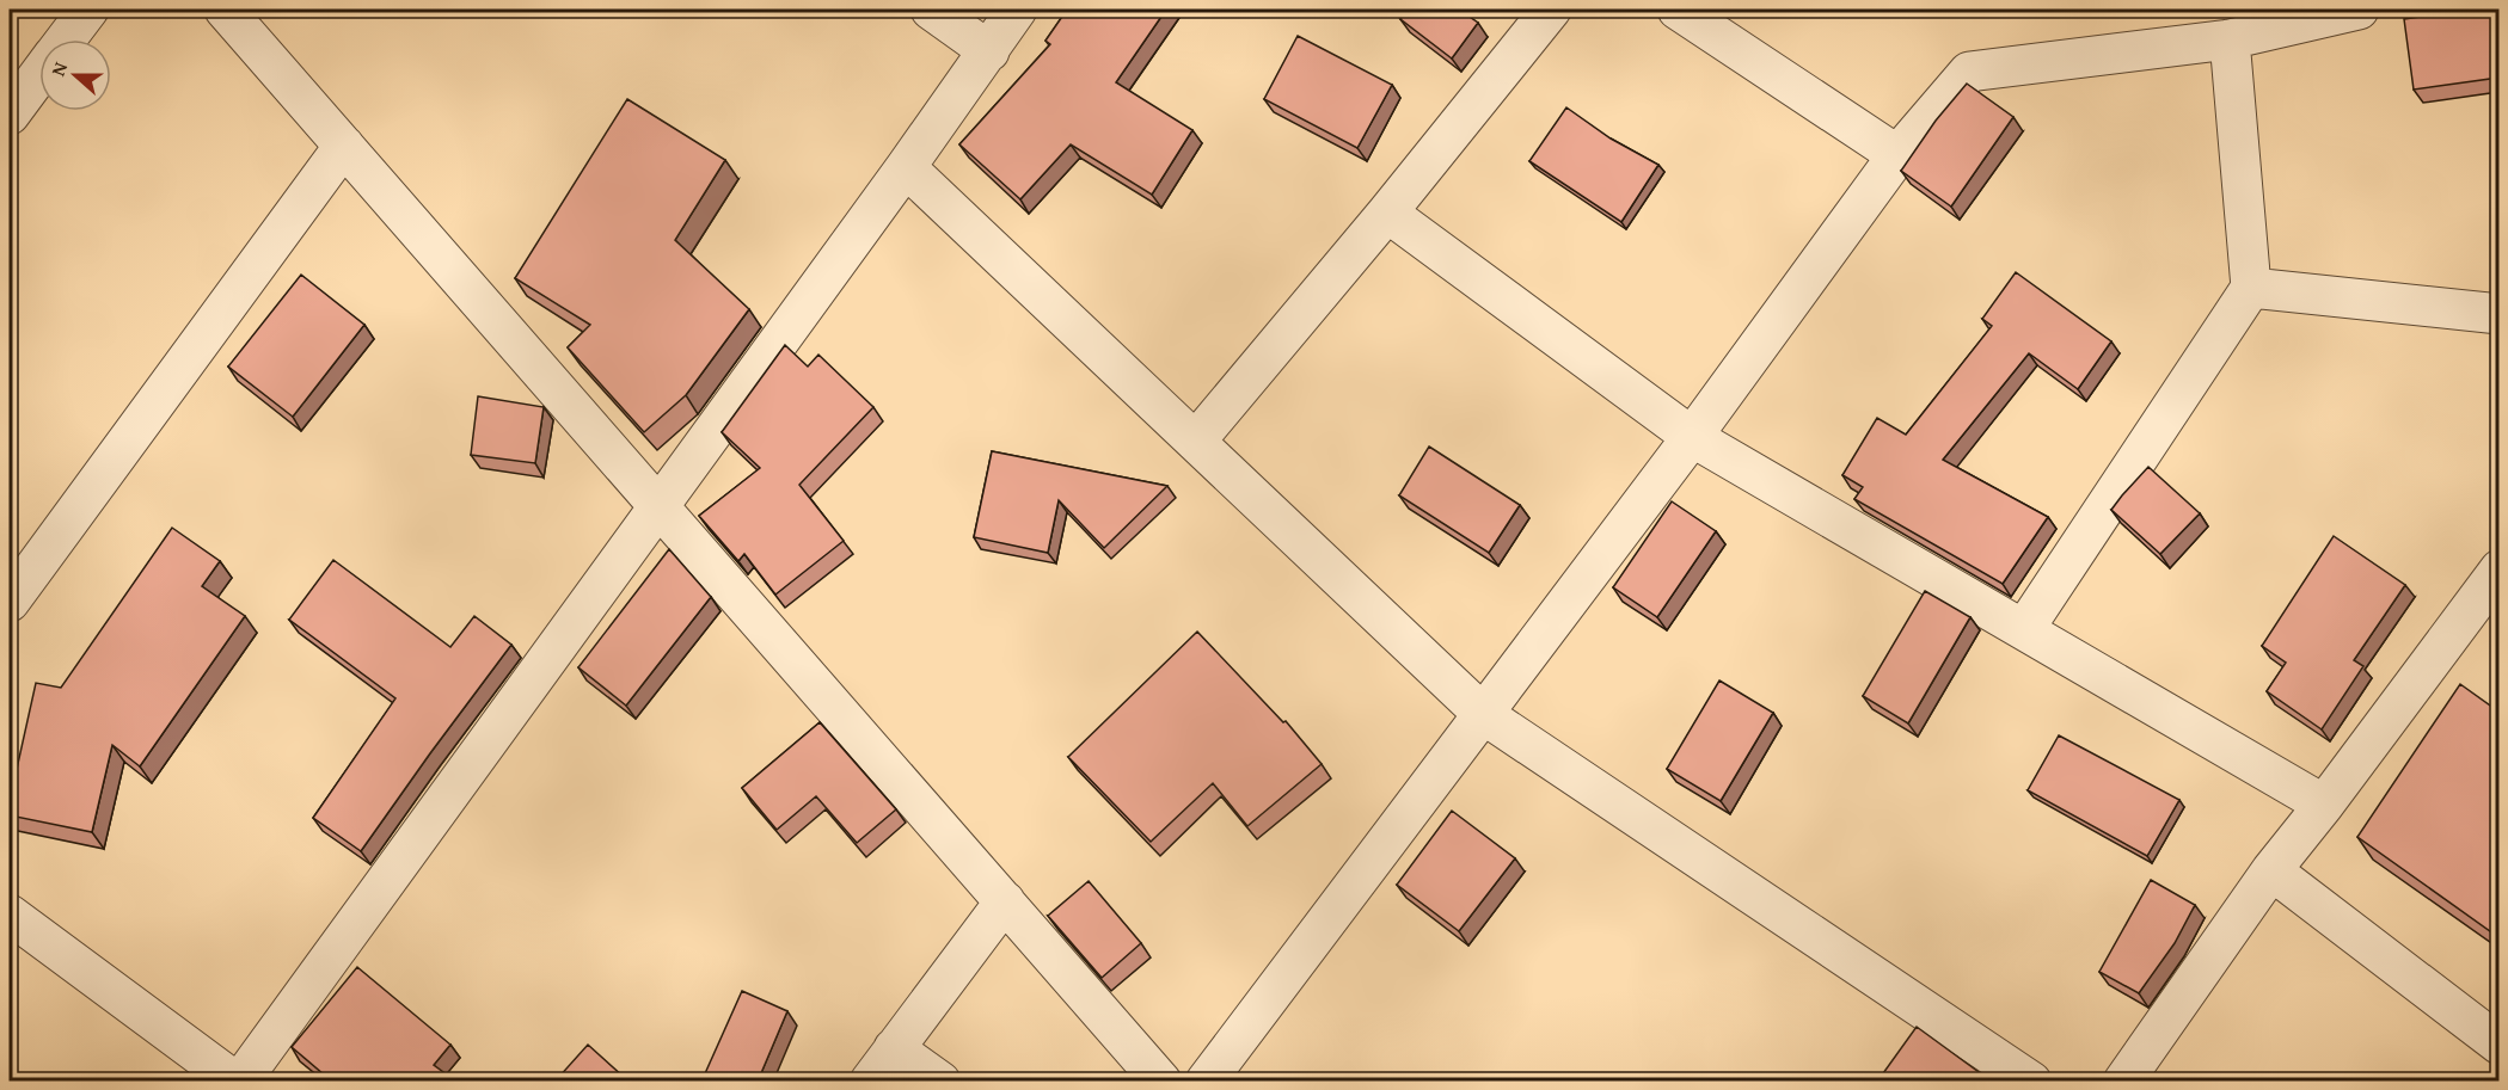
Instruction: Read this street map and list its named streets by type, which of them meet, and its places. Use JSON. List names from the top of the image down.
{
  "north": "left"
}
